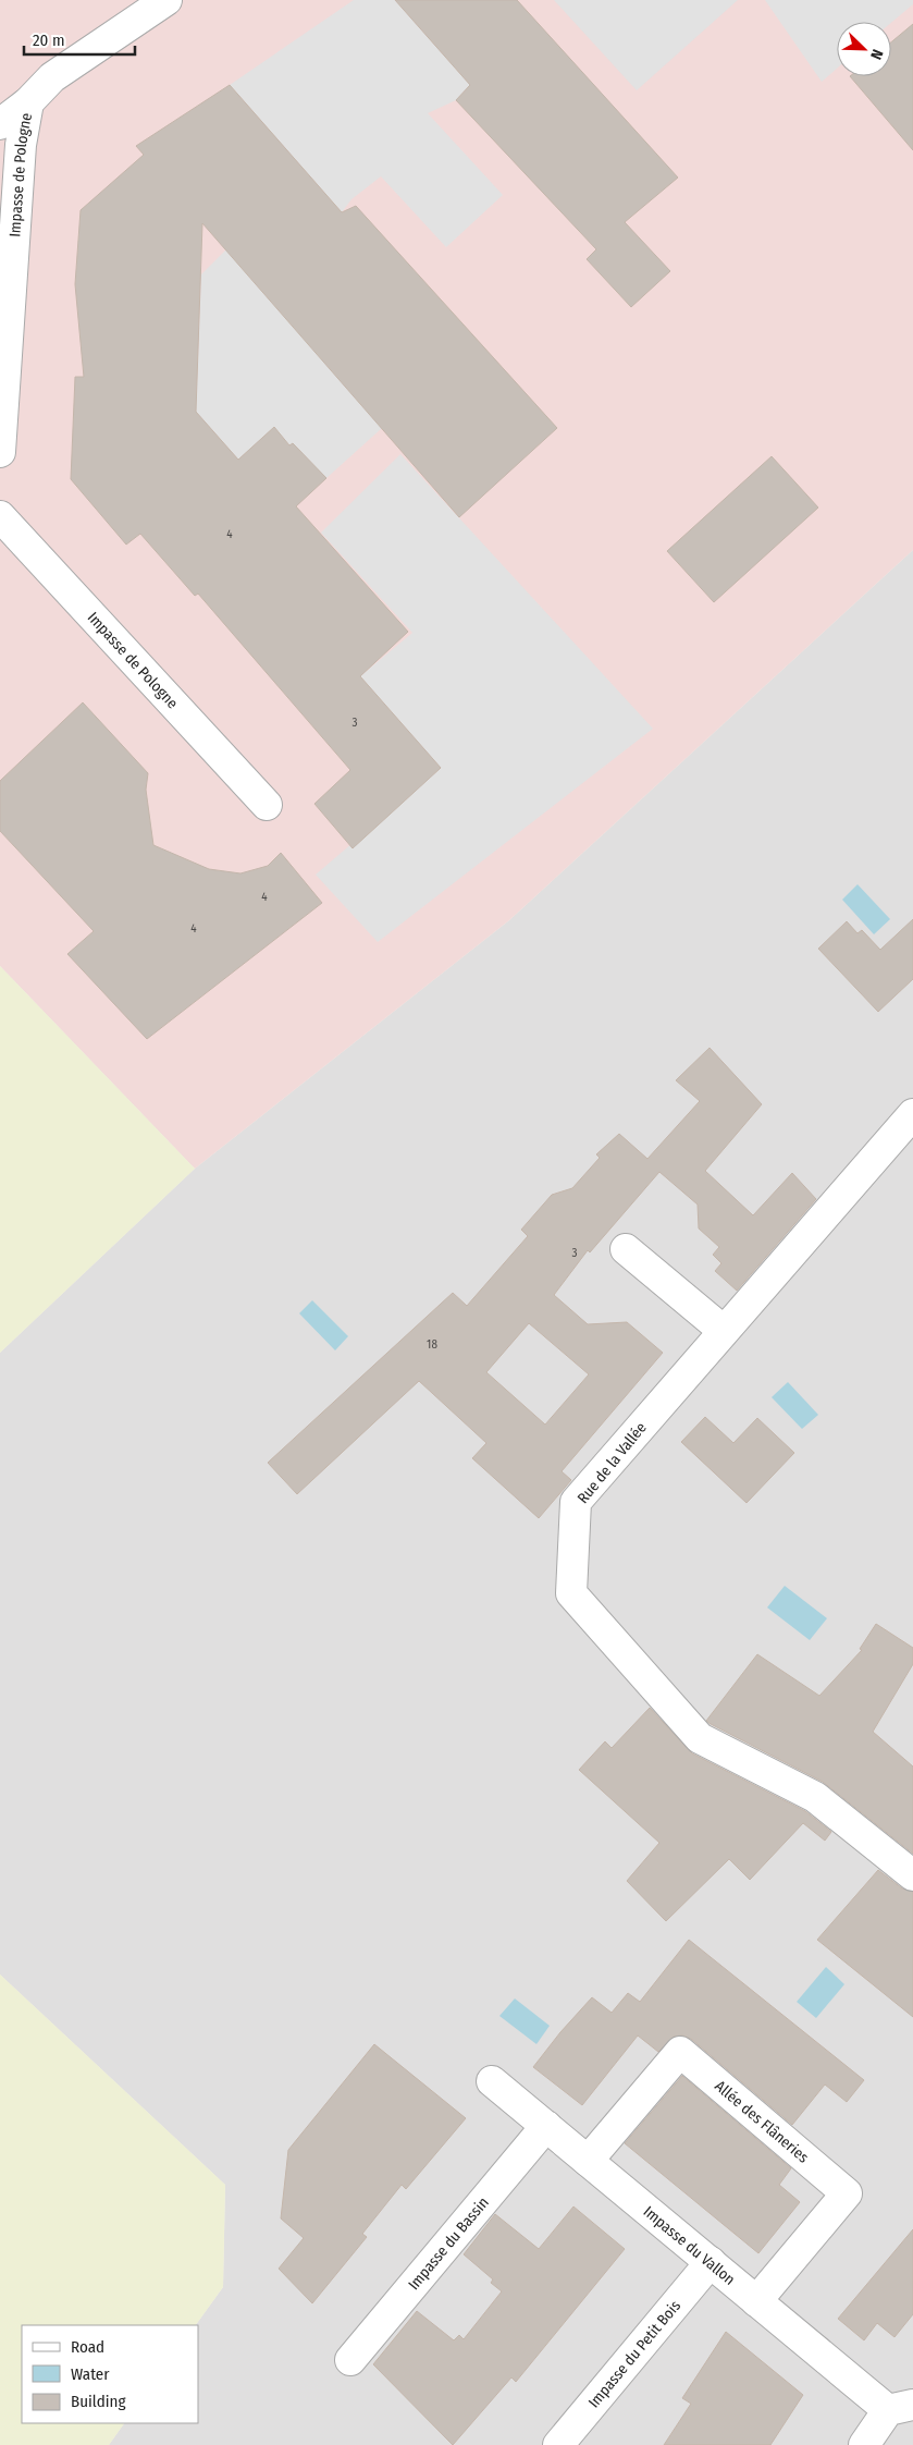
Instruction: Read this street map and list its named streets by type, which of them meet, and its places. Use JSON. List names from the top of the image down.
{
  "streets": {
    "street": [
      "Impasse de Pologne",
      "Rue de la Vallée",
      "Allée des Flâneries",
      "Impasse du Bassin",
      "Impasse du Vallon",
      "Impasse du Petit Bois"
    ]
  },
  "crossings": [
    ["Allée des Flâneries", "Impasse du Vallon"],
    ["Impasse du Bassin", "Impasse du Vallon"],
    ["Impasse du Vallon", "Impasse du Petit Bois"]
  ],
  "house_numbers": [
    "4",
    "3",
    "4",
    "4",
    "3",
    "18"
  ],
  "legend": ["Road", "Water", "Building"],
  "scale_bar": "20 m",
  "north": "bottom right"
}
